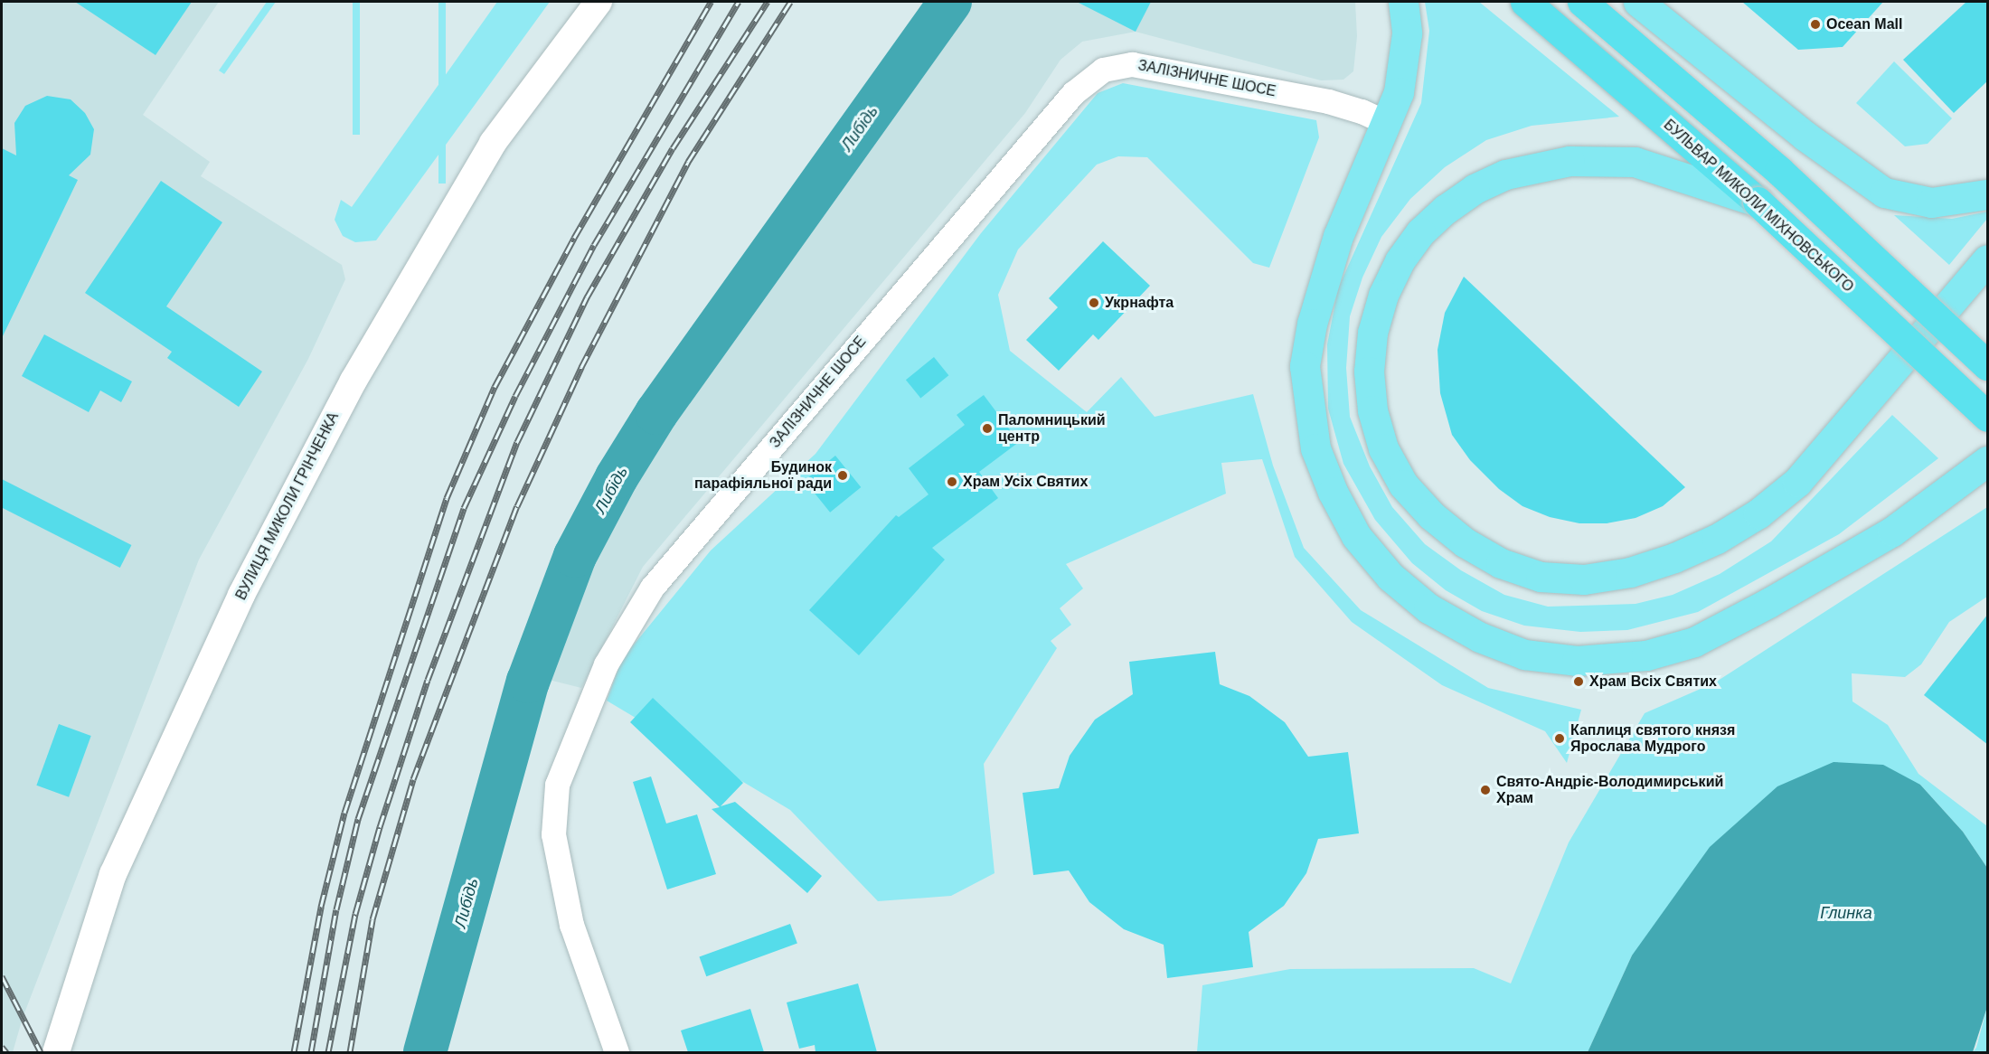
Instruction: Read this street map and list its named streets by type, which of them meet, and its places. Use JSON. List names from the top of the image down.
{
  "streets": {
    "highway": ["БУЛЬВАР МИКОЛИ МІХНОВСЬКОГО"],
    "main road": ["ВУЛИЦЯ МИКОЛИ ГРІНЧЕНКА"],
    "street": ["ЗАЛІЗНИЧНЕ ШОСЕ"]
  },
  "water": ["Либідь", "Глинка"],
  "places": [
    "Ocean Mall",
    "Укрнафта",
    "Паломницький центр",
    "Будинок парафіяльної ради",
    "Храм Усіх Святих",
    "Храм Всіх Святих",
    "Каплиця святого князя Ярослава Мудрого",
    "Свято-Андріє-Володимирський Храм"
  ]
}
